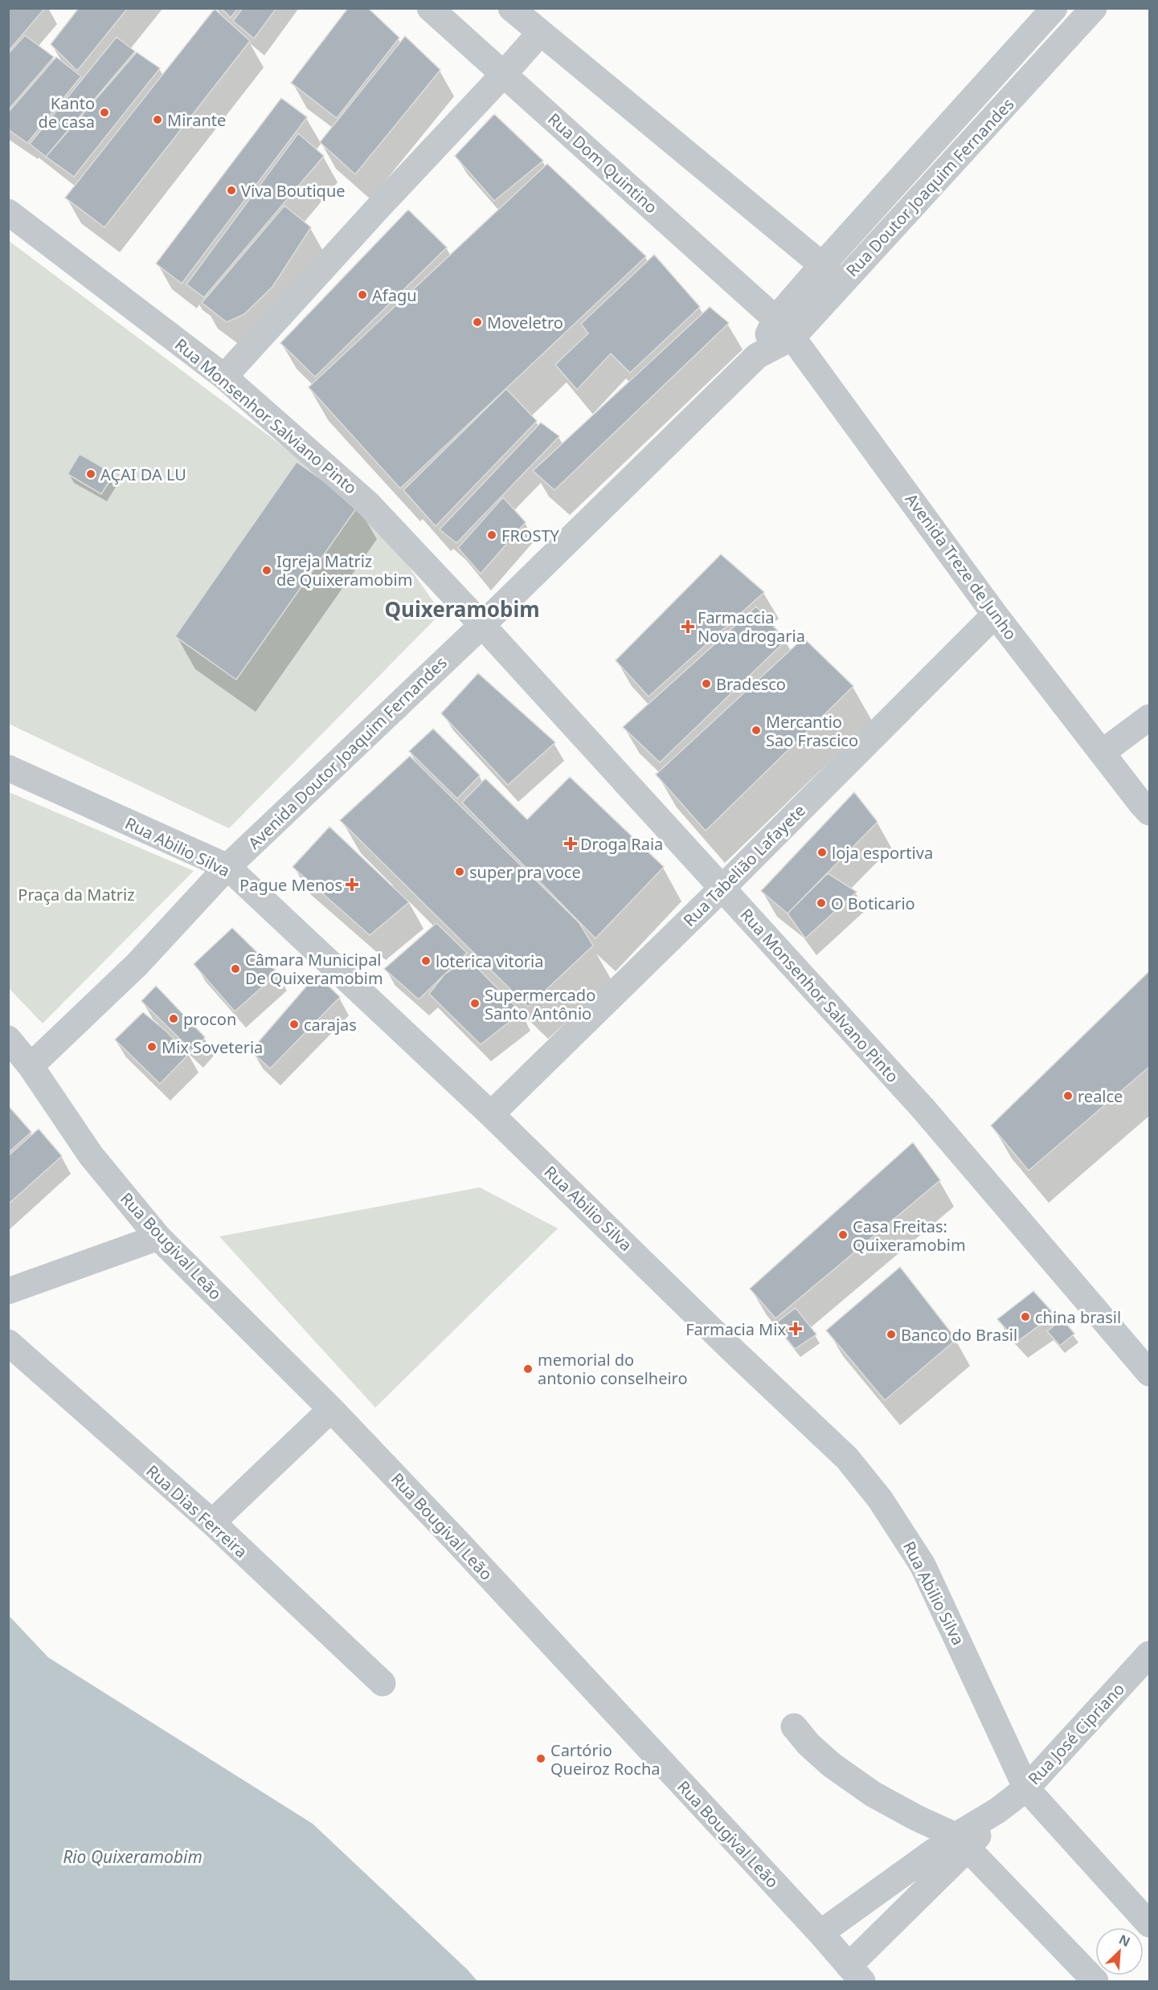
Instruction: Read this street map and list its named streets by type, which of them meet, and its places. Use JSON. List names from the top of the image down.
{
  "streets": {
    "street": [
      "Rua Dom Quintino",
      "Rua Doutor Joaquim Fernandes",
      "Rua Monsenhor Salviano Pinto",
      "Avenida Treze de Junho",
      "Avenida Doutor Joaquim Fernandes",
      "Rua Abilio Silva",
      "Rua Tabelião Lafayete",
      "Rua Monsenhor Salvano Pinto",
      "Rua Bougival Leão",
      "Rua Dias Ferreira",
      "Rua José Cipriano"
    ]
  },
  "crossings": [
    ["Rua Dom Quintino", "Rua Doutor Joaquim Fernandes"],
    ["Rua Dom Quintino", "Avenida Treze de Junho"],
    ["Rua Doutor Joaquim Fernandes", "Rua Monsenhor Salviano Pinto"],
    ["Rua Doutor Joaquim Fernandes", "Avenida Treze de Junho"],
    ["Rua Doutor Joaquim Fernandes", "Avenida Doutor Joaquim Fernandes"],
    ["Rua Doutor Joaquim Fernandes", "Rua Monsenhor Salvano Pinto"],
    ["Rua Monsenhor Salviano Pinto", "Avenida Doutor Joaquim Fernandes"],
    ["Rua Monsenhor Salviano Pinto", "Rua Monsenhor Salvano Pinto"],
    ["Avenida Treze de Junho", "Rua Tabelião Lafayete"],
    ["Avenida Doutor Joaquim Fernandes", "Rua Abilio Silva"],
    ["Avenida Doutor Joaquim Fernandes", "Rua Monsenhor Salvano Pinto"],
    ["Avenida Doutor Joaquim Fernandes", "Rua Bougival Leão"],
    ["Rua Abilio Silva", "Rua Tabelião Lafayete"],
    ["Rua Abilio Silva", "Rua José Cipriano"],
    ["Rua Tabelião Lafayete", "Rua Monsenhor Salvano Pinto"],
    ["Rua Bougival Leão", "Rua José Cipriano"]
  ],
  "districts": ["Quixeramobim"],
  "water": ["Rio Quixeramobim"],
  "parks": ["Praça da Matriz"],
  "places": {
    "other": [
      "Kanto de casa",
      "Mirante",
      "Viva Boutique",
      "Afagu",
      "Moveletro",
      "AÇAI DA LU",
      "FROSTY",
      "Igreja Matriz de Quixeramobim",
      "Bradesco",
      "Mercantio Sao Frascico",
      "loja esportiva",
      "super pra voce",
      "O Boticario",
      "loterica vitoria",
      "Câmara Municipal De Quixeramobim",
      "Supermercado Santo Antônio",
      "procon",
      "carajas",
      "Mix Soveteria",
      "realce",
      "Casa Freitas: Quixeramobim",
      "china brasil",
      "Banco do Brasil",
      "memorial do antonio conselheiro",
      "Cartório Queiroz Rocha"
    ],
    "health": [
      "Farmaccia Nova drogaria",
      "Droga Raia",
      "Pague Menos",
      "Farmacia Mix"
    ]
  },
  "north": "top right"
}
